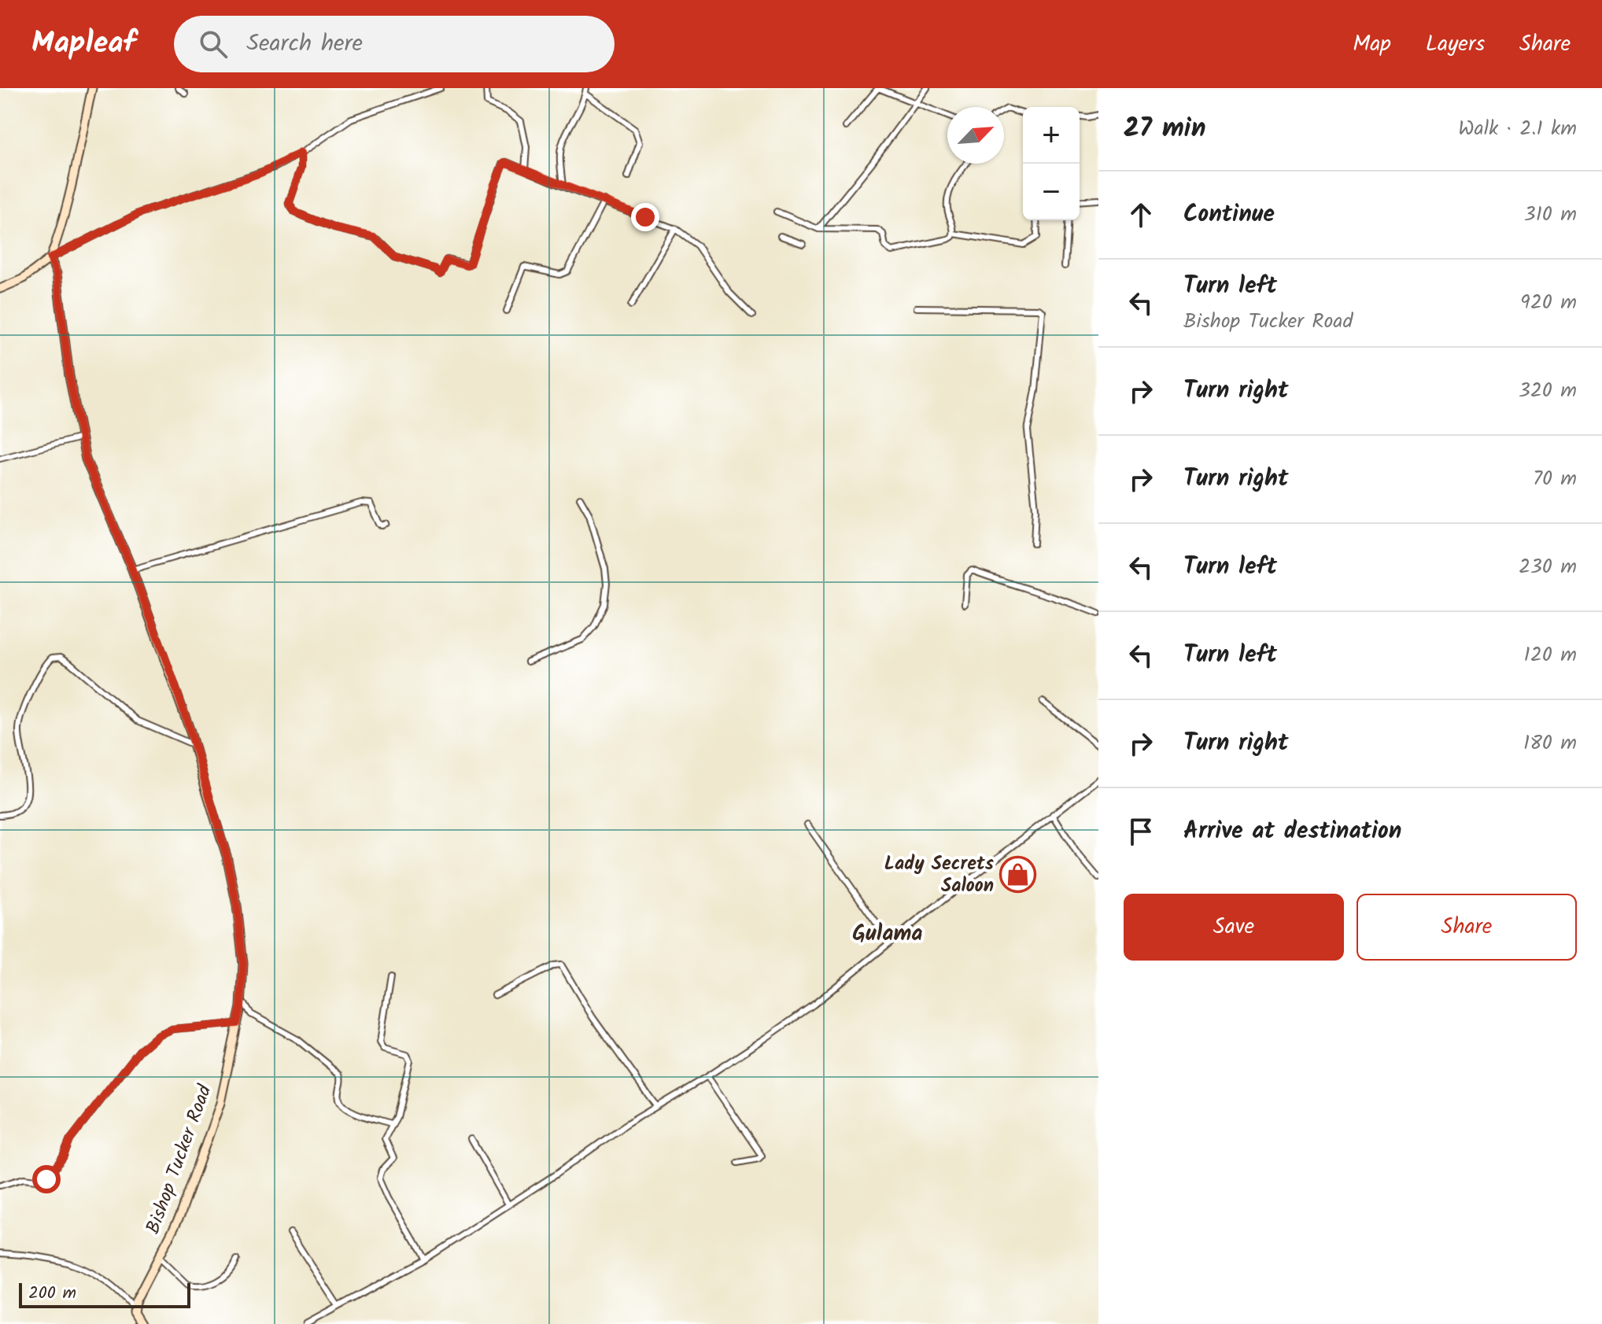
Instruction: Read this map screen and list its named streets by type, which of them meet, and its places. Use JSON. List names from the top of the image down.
{
  "streets": {
    "main road": ["Bishop Tucker Road"]
  },
  "districts": ["Gulama"],
  "places": {
    "shop": ["Lady Secrets Saloon"]
  },
  "scale_bar": "200 m",
  "north": "top right",
  "page": {
    "header": "Mapleaf",
    "search": "Search here",
    "nav": ["Map", "Layers", "Share"],
    "heading": ["27 min", "Walk · 2.1 km"],
    "map_buttons": ["+", "−"],
    "list": [
      ["Continue", "310 m"],
      ["Turn left", "Bishop Tucker Road", "920 m"],
      ["Turn right", "320 m"],
      ["Turn right", "70 m"],
      ["Turn left", "230 m"],
      ["Turn left", "120 m"],
      ["Turn right", "180 m"],
      "Arrive at destination"
    ],
    "buttons": ["Save", "Share"],
    "scale": "200 m"
  }
}
